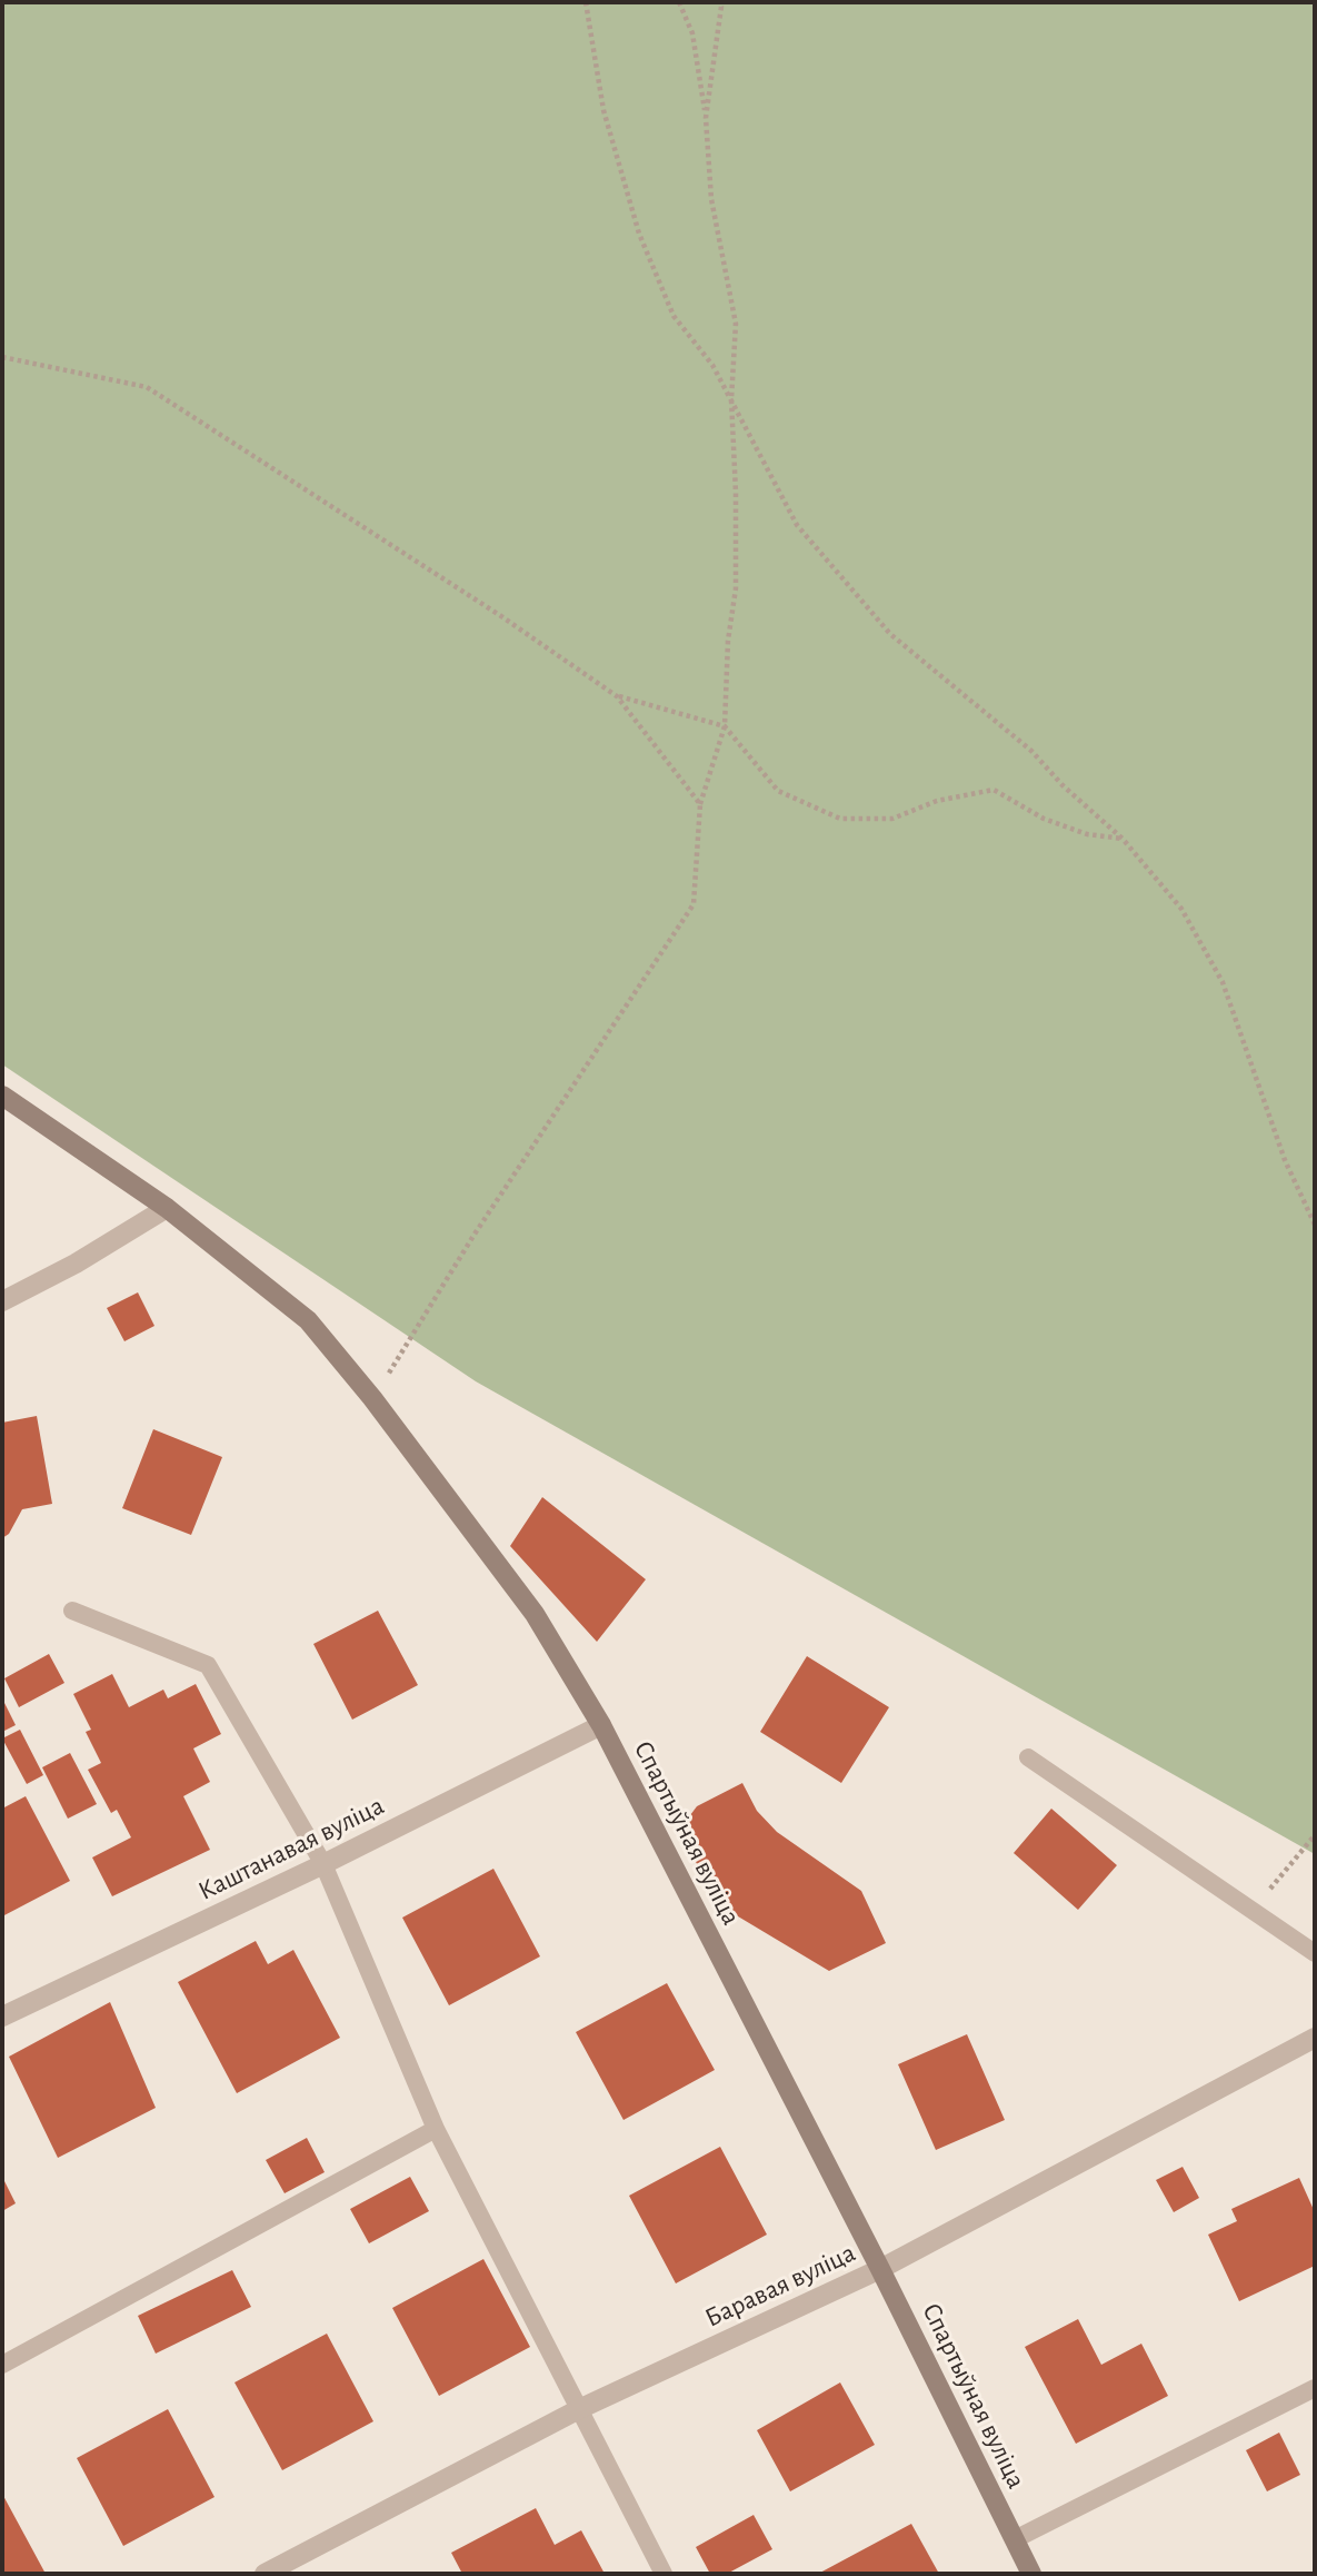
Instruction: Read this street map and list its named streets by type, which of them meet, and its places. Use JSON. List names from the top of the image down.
{
  "streets": {
    "street": ["Спартыўная вуліца", "Каштанавая вуліца", "Баравая вуліца"]
  },
  "crossings": [
    ["Спартыўная вуліца", "Каштанавая вуліца"],
    ["Спартыўная вуліца", "Баравая вуліца"]
  ]
}
